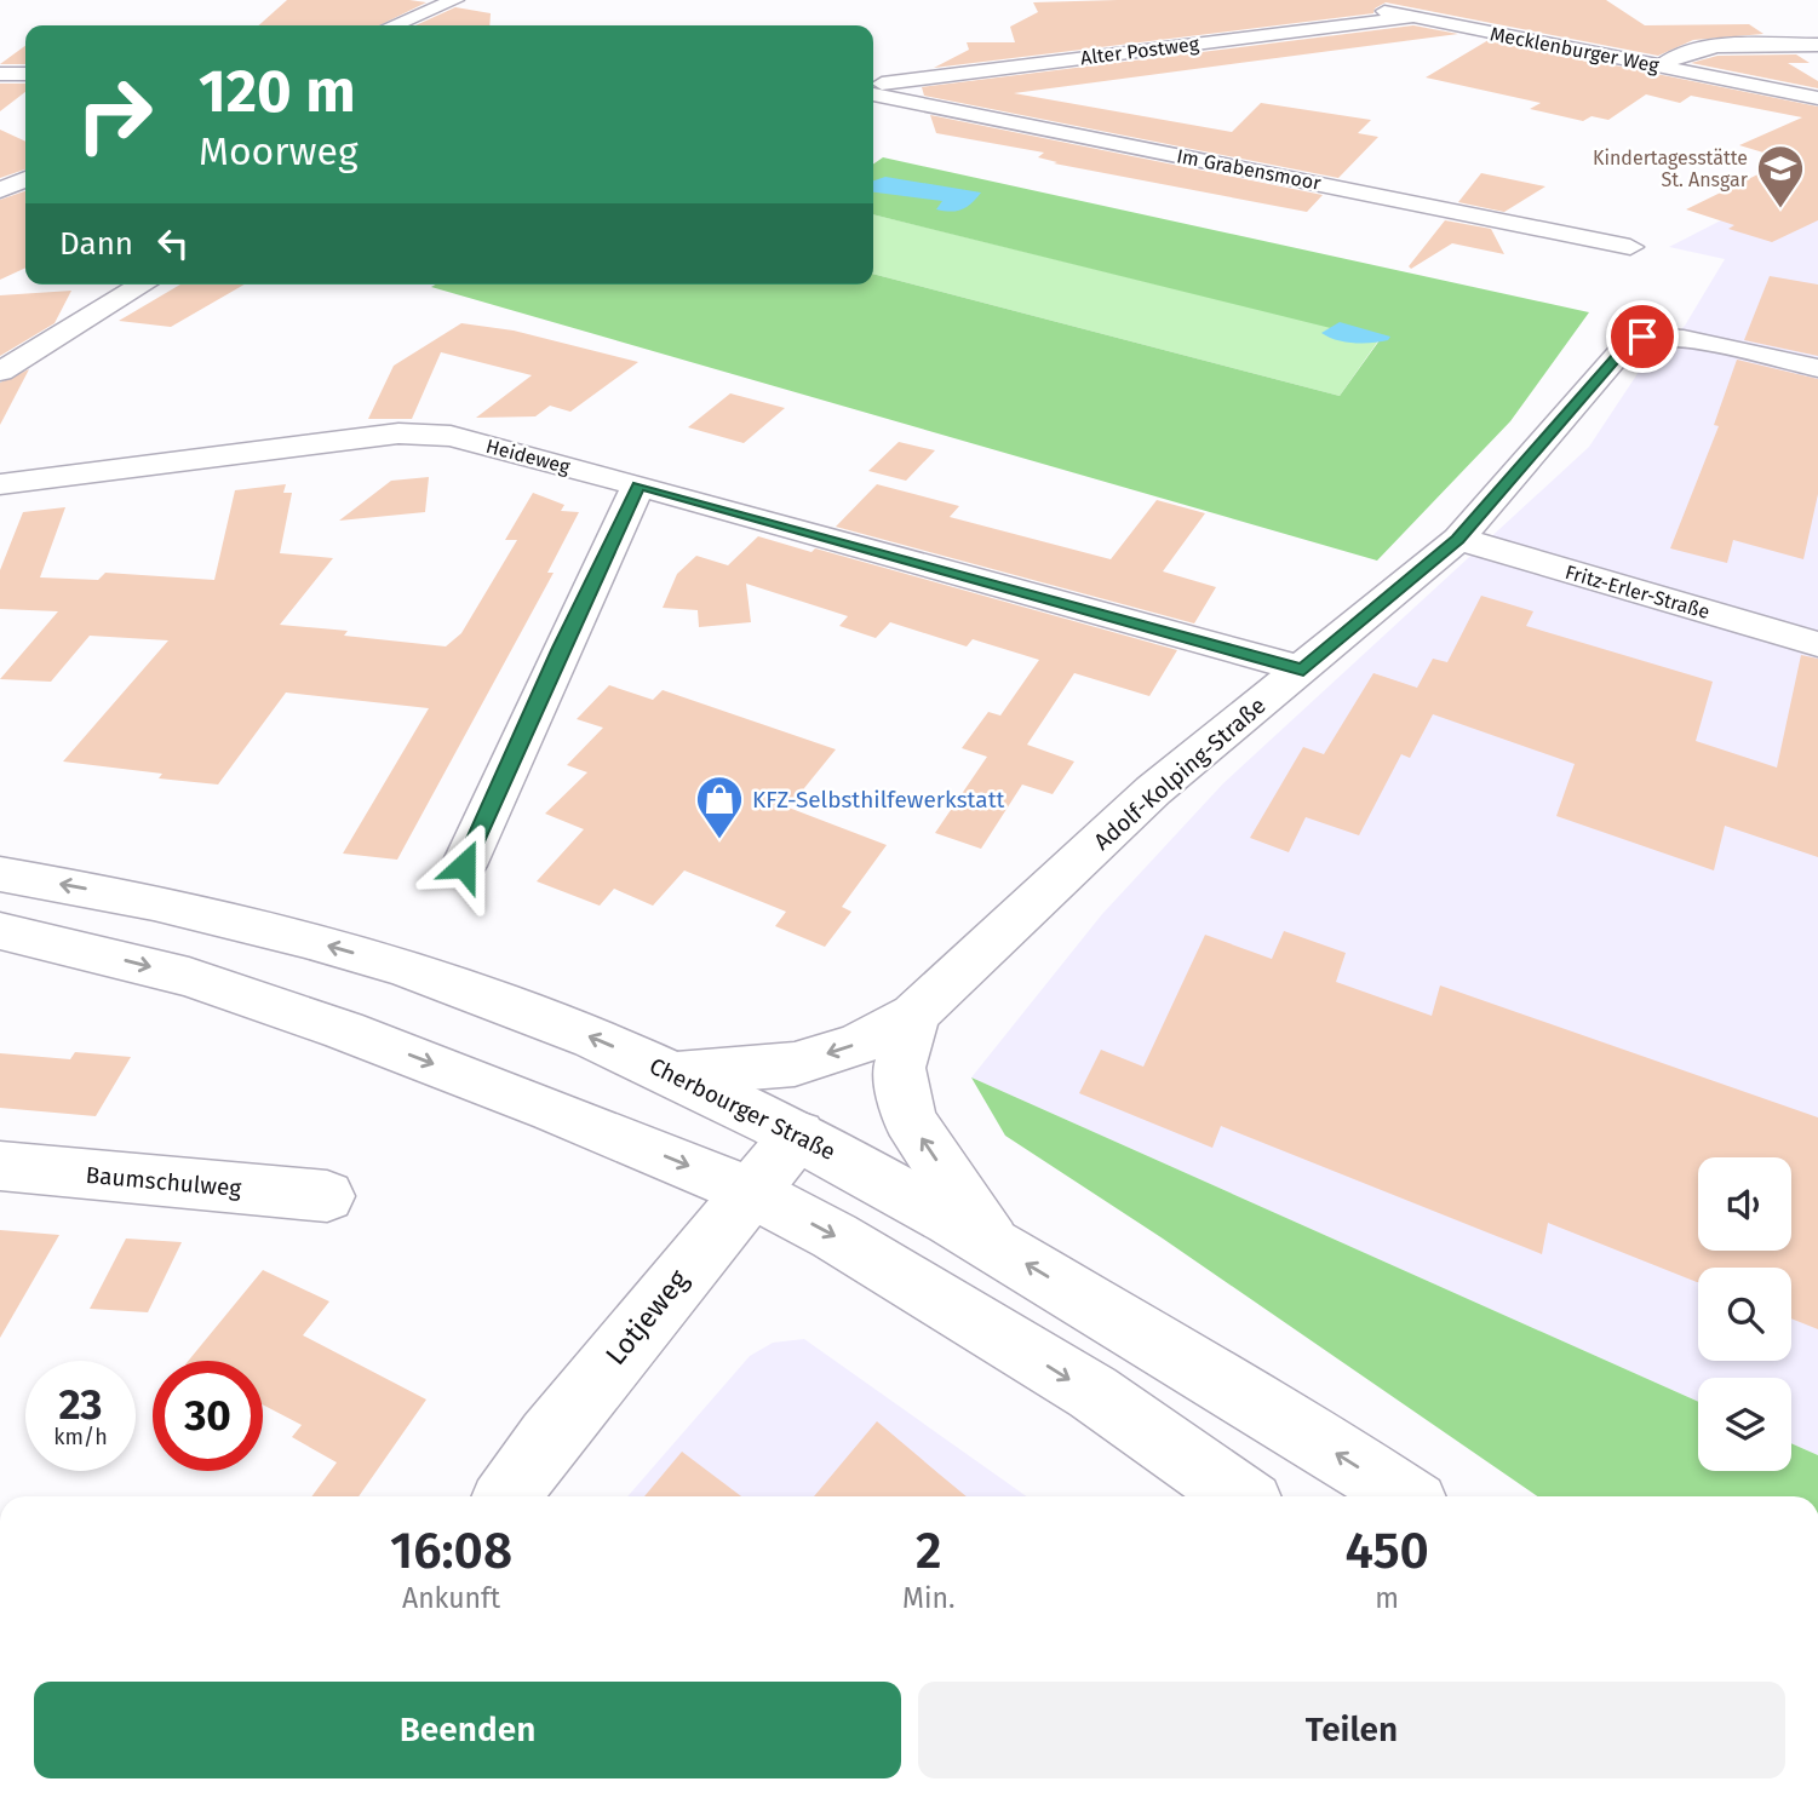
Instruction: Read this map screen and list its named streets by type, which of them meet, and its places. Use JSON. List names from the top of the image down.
{
  "streets": {
    "street": [
      "Mecklenburger Weg",
      "Alter Postweg",
      "Im Grabensmoor",
      "Heideweg",
      "Fritz-Erler-Straße",
      "Adolf-Kolping-Straße",
      "Cherbourger Straße",
      "Baumschulweg",
      "Lotjeweg"
    ]
  },
  "crossings": [
    ["Mecklenburger Weg", "Alter Postweg"],
    ["Heideweg", "Adolf-Kolping-Straße"],
    ["Fritz-Erler-Straße", "Adolf-Kolping-Straße"],
    ["Adolf-Kolping-Straße", "Cherbourger Straße"],
    ["Cherbourger Straße", "Lotjeweg"]
  ],
  "places": {
    "school or university": ["Kindertagesstätte St. Ansgar"],
    "shop": ["KFZ-Selbsthilfewerkstatt"]
  },
  "page": {
    "turn": ["120 m", "Moorweg"],
    "then": "Dann",
    "speed": "23 km/h",
    "limit": "30",
    "eta": [
      "16:08",
      "Ankunft",
      "2",
      "Min.",
      "450",
      "m"
    ],
    "buttons": ["Beenden", "Teilen"]
  }
}
